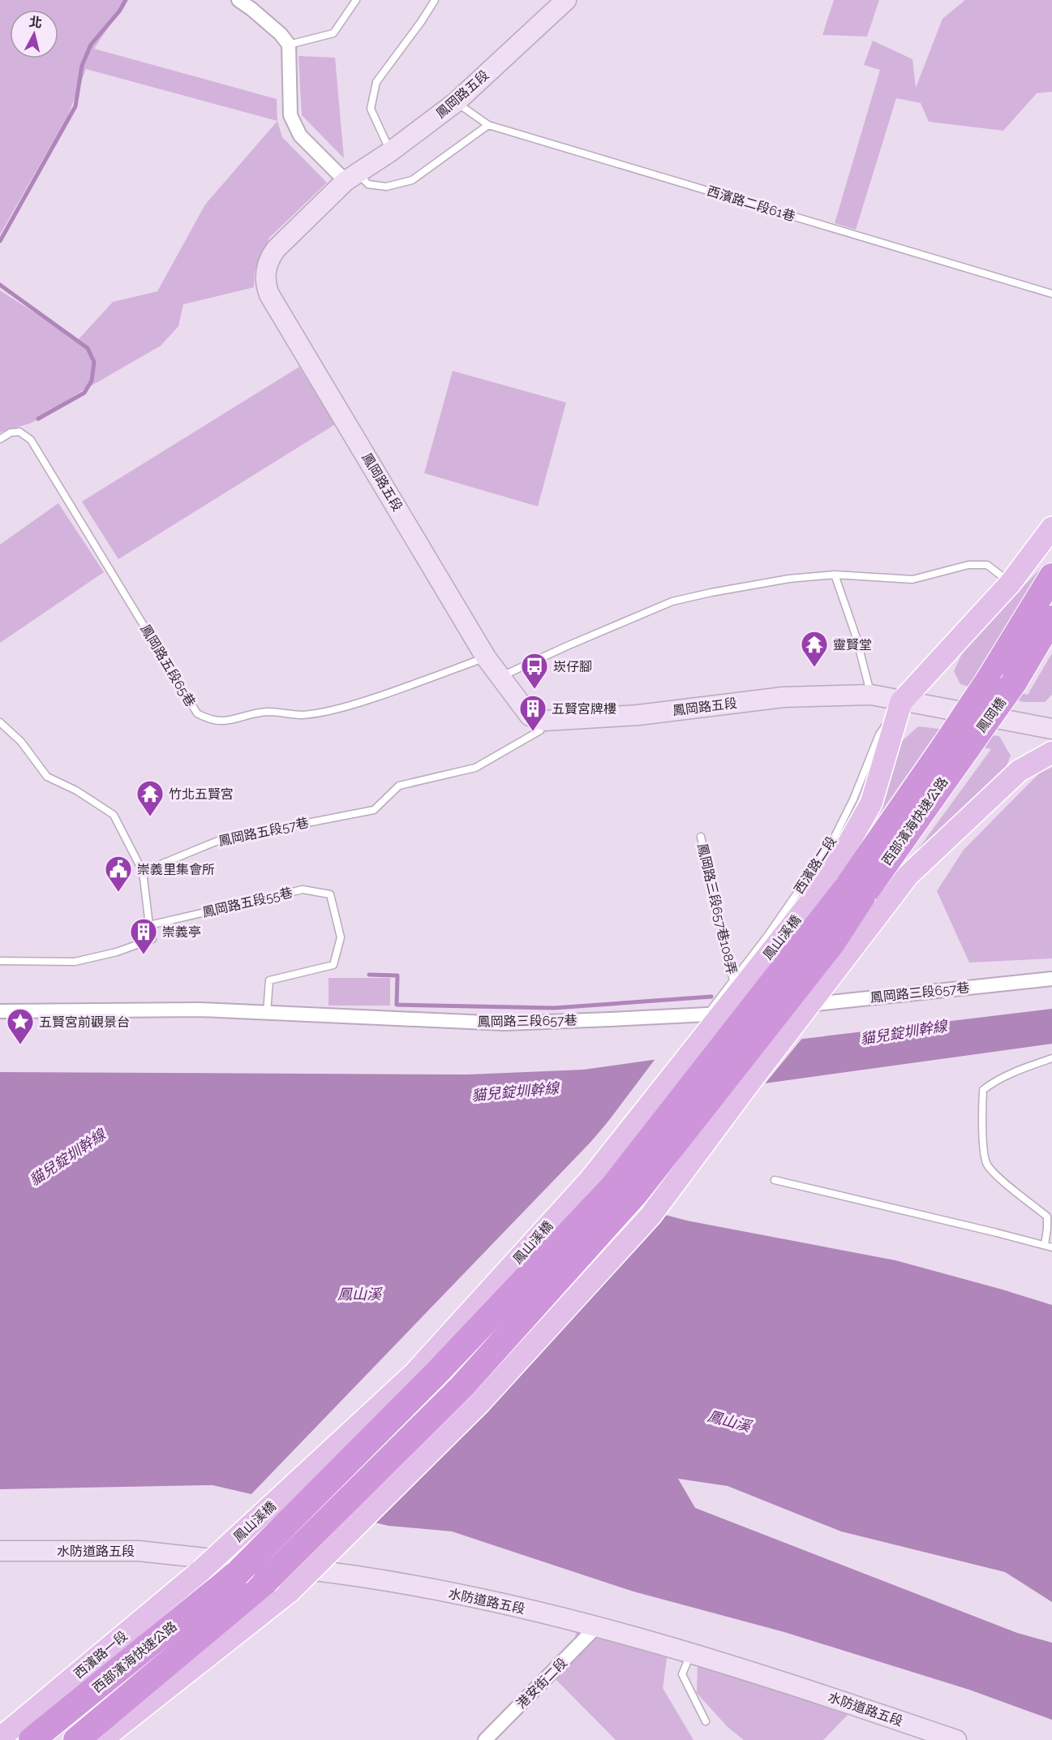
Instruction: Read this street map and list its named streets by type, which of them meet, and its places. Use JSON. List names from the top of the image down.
{
  "streets": {
    "highway": ["鳳岡橋", "西部濱海快速公路", "鳳山溪橋"],
    "main road": ["西濱路二段", "西濱路一段"],
    "street": [
      "鳳岡路五段",
      "鳳岡路三段657巷",
      "水防道路五段",
      "港安街二段"
    ],
    "lane": [
      "西濱路二段61巷",
      "鳳岡路五段65巷",
      "鳳岡路五段57巷",
      "鳳岡路五段55巷",
      "鳳岡路三段657巷108弄"
    ]
  },
  "crossings": [
    ["鳳岡路五段", "西濱路二段61巷"],
    ["鳳岡路五段", "鳳岡路五段65巷"],
    ["鳳岡路五段", "鳳岡路五段57巷"],
    ["鳳岡路五段", "西濱路二段"],
    ["鳳岡橋", "西部濱海快速公路"],
    ["西部濱海快速公路", "西濱路二段"],
    ["西部濱海快速公路", "鳳山溪橋"],
    ["西濱路二段", "鳳岡路三段657巷108弄"],
    ["西濱路二段", "鳳山溪橋"],
    ["西濱路二段", "鳳岡路三段657巷"],
    ["鳳岡路五段55巷", "鳳岡路三段657巷"],
    ["鳳山溪橋", "西濱路一段"],
    ["水防道路五段", "港安街二段"]
  ],
  "water": ["貓兒錠圳幹線", "鳳山溪"],
  "places": {
    "temple": ["靈賢堂", "竹北五賢宮"],
    "bus stop": ["崁仔腳"],
    "building": ["五賢宮牌樓", "崇義亭"],
    "public building": ["崇義里集會所"],
    "place": ["五賢宮前觀景台"]
  },
  "north": "top"
}
